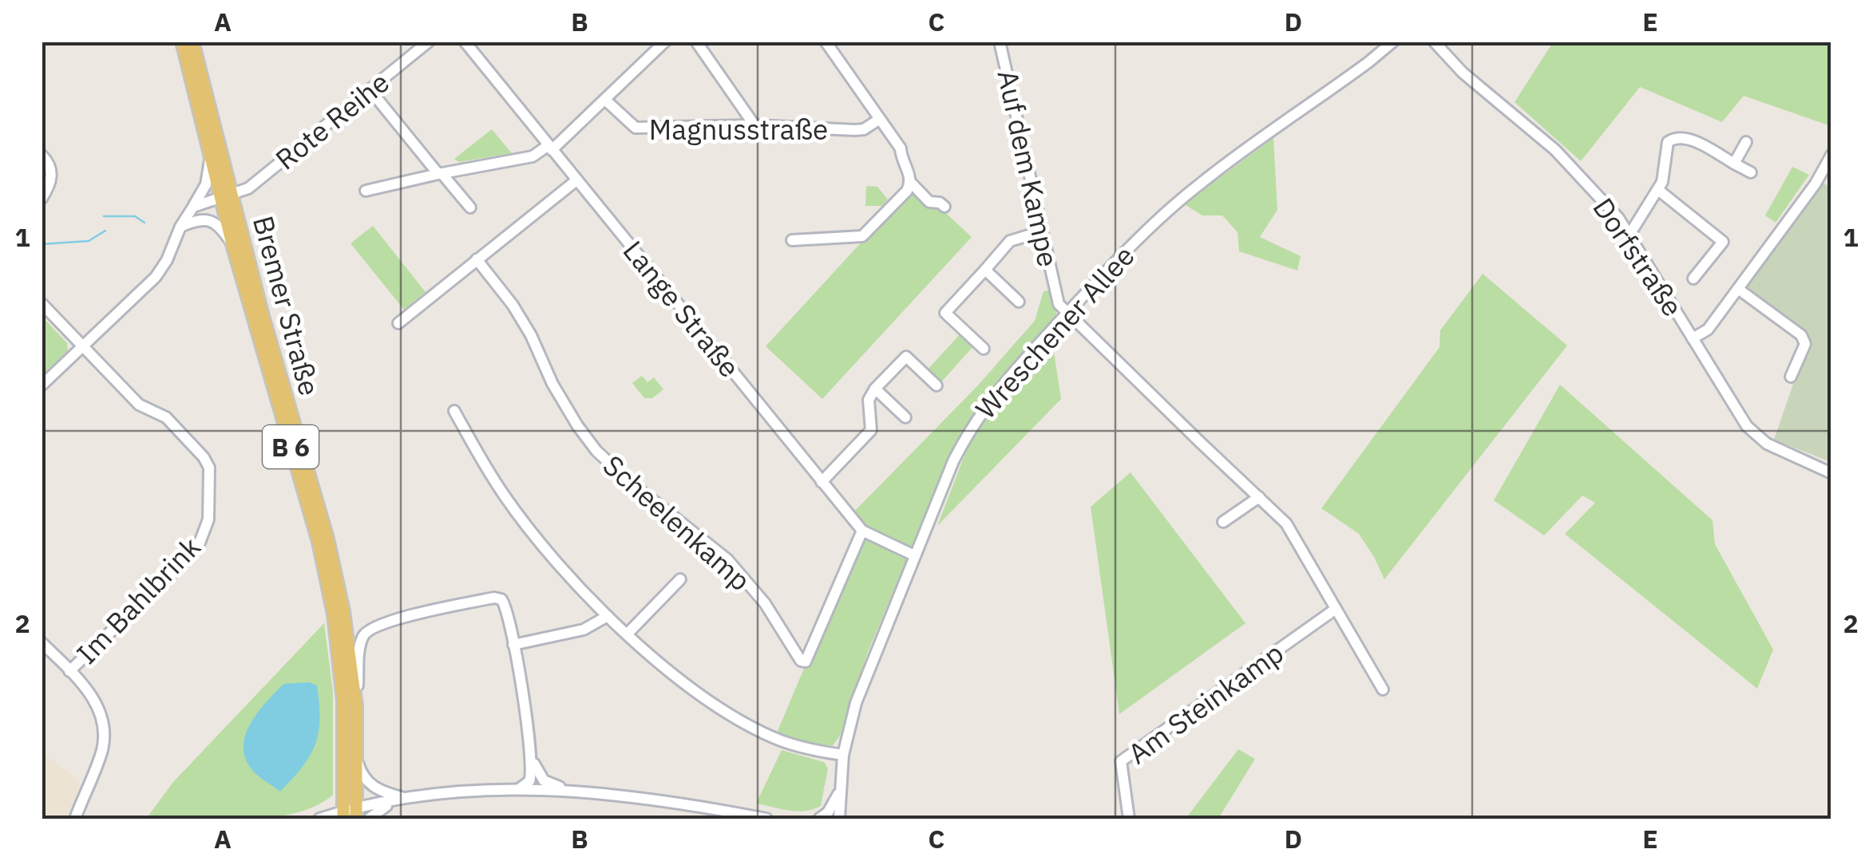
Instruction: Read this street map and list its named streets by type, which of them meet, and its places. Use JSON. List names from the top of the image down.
{
  "streets": {
    "main road": ["Bremer Straße", "B 6"],
    "street": [
      "Rote Reihe",
      "Magnusstraße",
      "Auf dem Kampe",
      "Dorfstraße",
      "Lange Straße",
      "Wreschener Allee",
      "Scheelenkamp",
      "Im Bahlbrink",
      "Am Steinkamp"
    ]
  },
  "crossings": [
    ["Rote Reihe", "Bremer Straße"],
    ["Auf dem Kampe", "Wreschener Allee"],
    ["Auf dem Kampe", "Am Steinkamp"],
    ["Lange Straße", "Wreschener Allee"],
    ["Lange Straße", "Scheelenkamp"]
  ],
  "grid": {
    "columns": [
      "A",
      "B",
      "C",
      "D",
      "E"
    ],
    "rows": ["1", "2"]
  }
}
